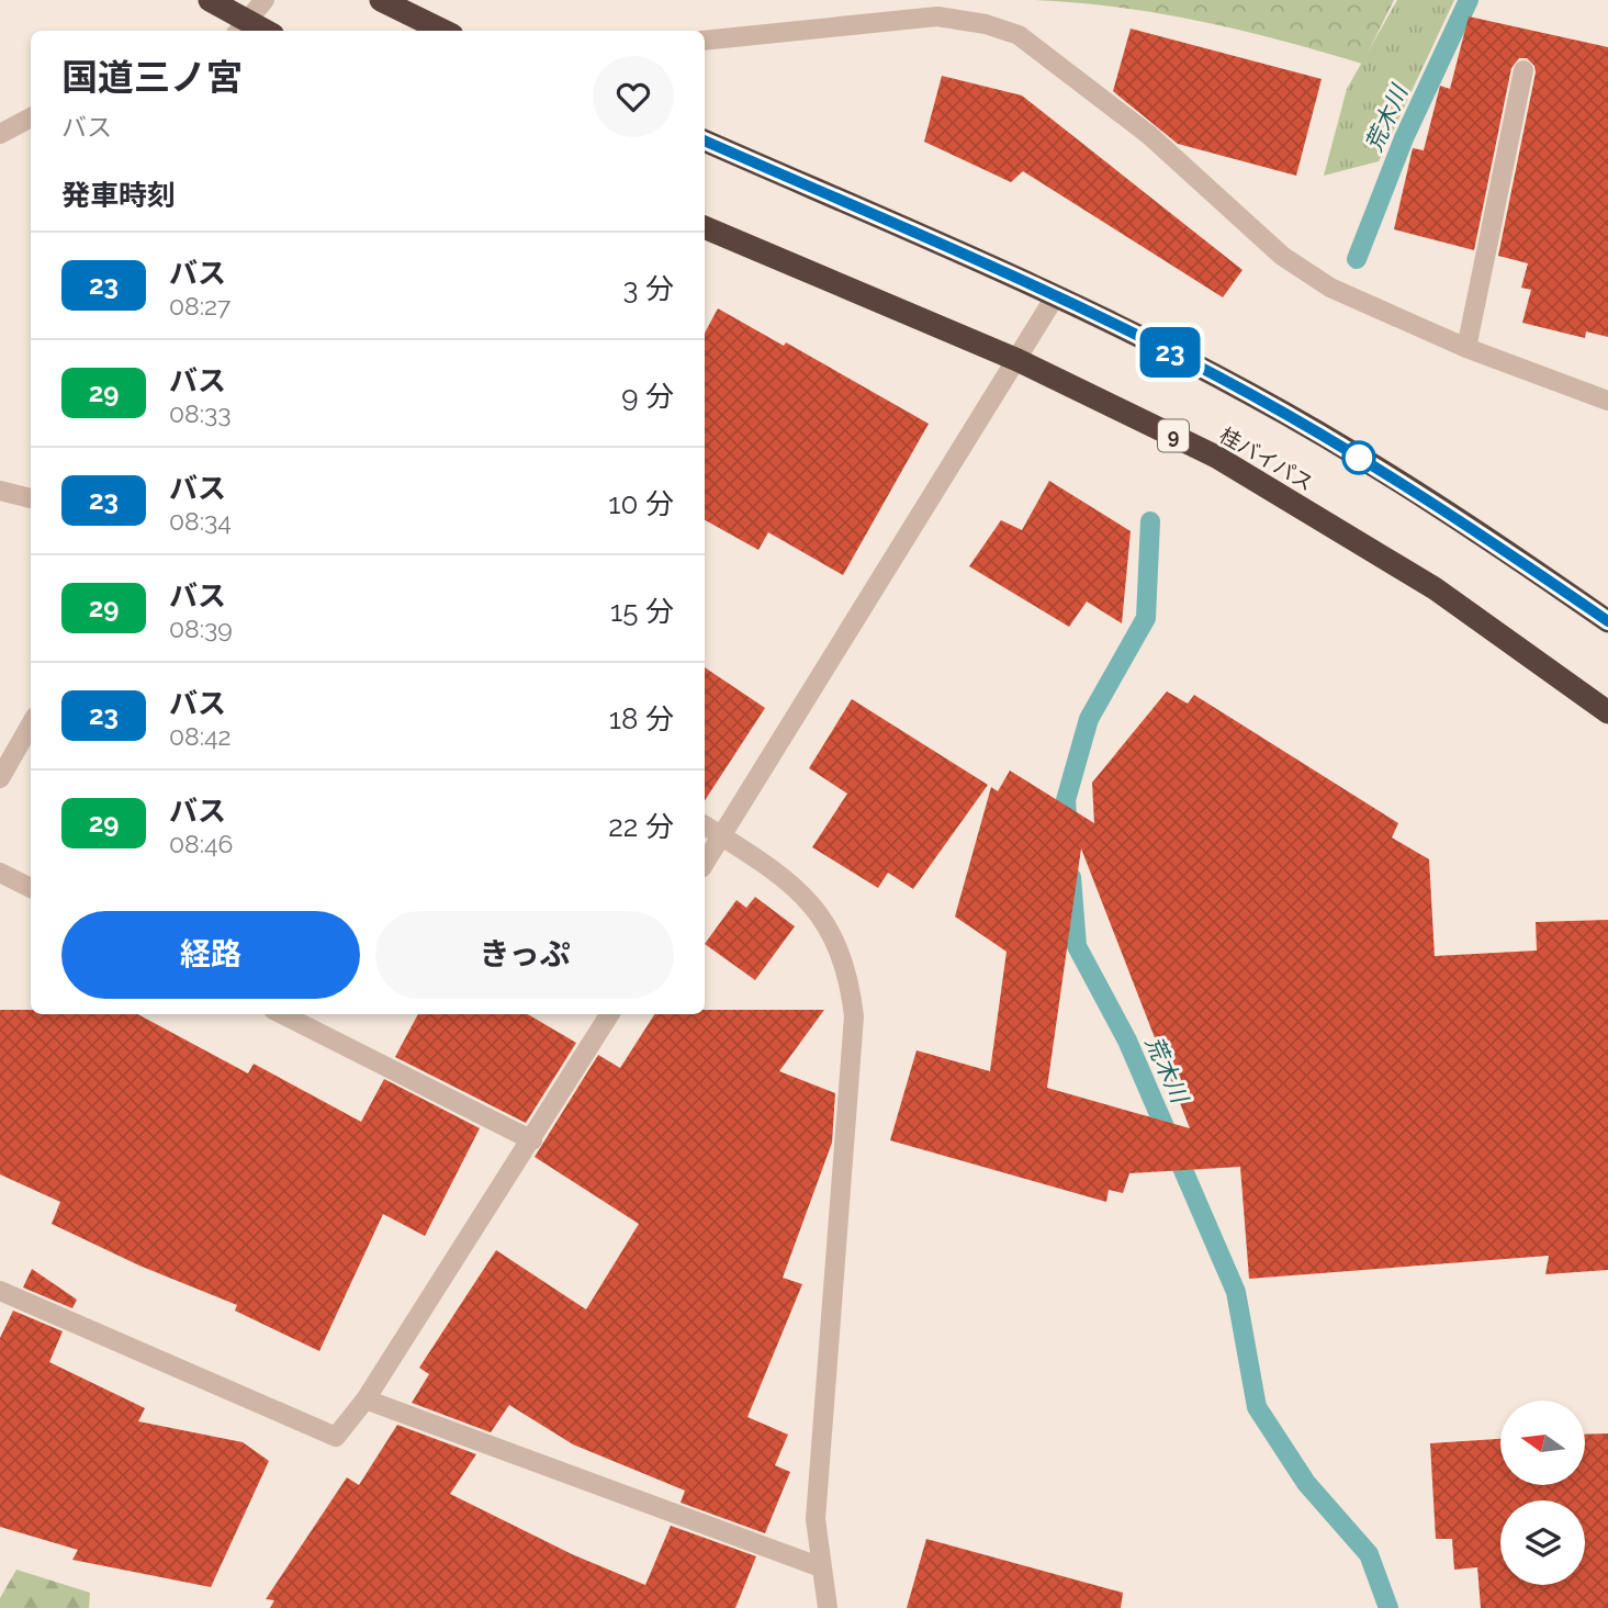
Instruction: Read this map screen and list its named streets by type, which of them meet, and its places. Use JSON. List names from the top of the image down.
{
  "streets": {
    "highway": ["9", "桂バイパス"]
  },
  "water": ["荒木川"],
  "lines": ["bus line 23"],
  "north": "left",
  "page": {
    "on_map": "23",
    "heading": [
      ["国道三ノ宮", "バス"],
      "発車時刻"
    ],
    "list": [
      {
        "mark": "23",
        "name": "バス",
        "note": "08:27",
        "value": "3 分"
      },
      {
        "mark": "29",
        "name": "バス",
        "note": "08:33",
        "value": "9 分"
      },
      {
        "mark": "23",
        "name": "バス",
        "note": "08:34",
        "value": "10 分"
      },
      {
        "mark": "29",
        "name": "バス",
        "note": "08:39",
        "value": "15 分"
      },
      {
        "mark": "23",
        "name": "バス",
        "note": "08:42",
        "value": "18 分"
      },
      {
        "mark": "29",
        "name": "バス",
        "note": "08:46",
        "value": "22 分"
      }
    ],
    "buttons": ["経路", "きっぷ"]
  }
}
